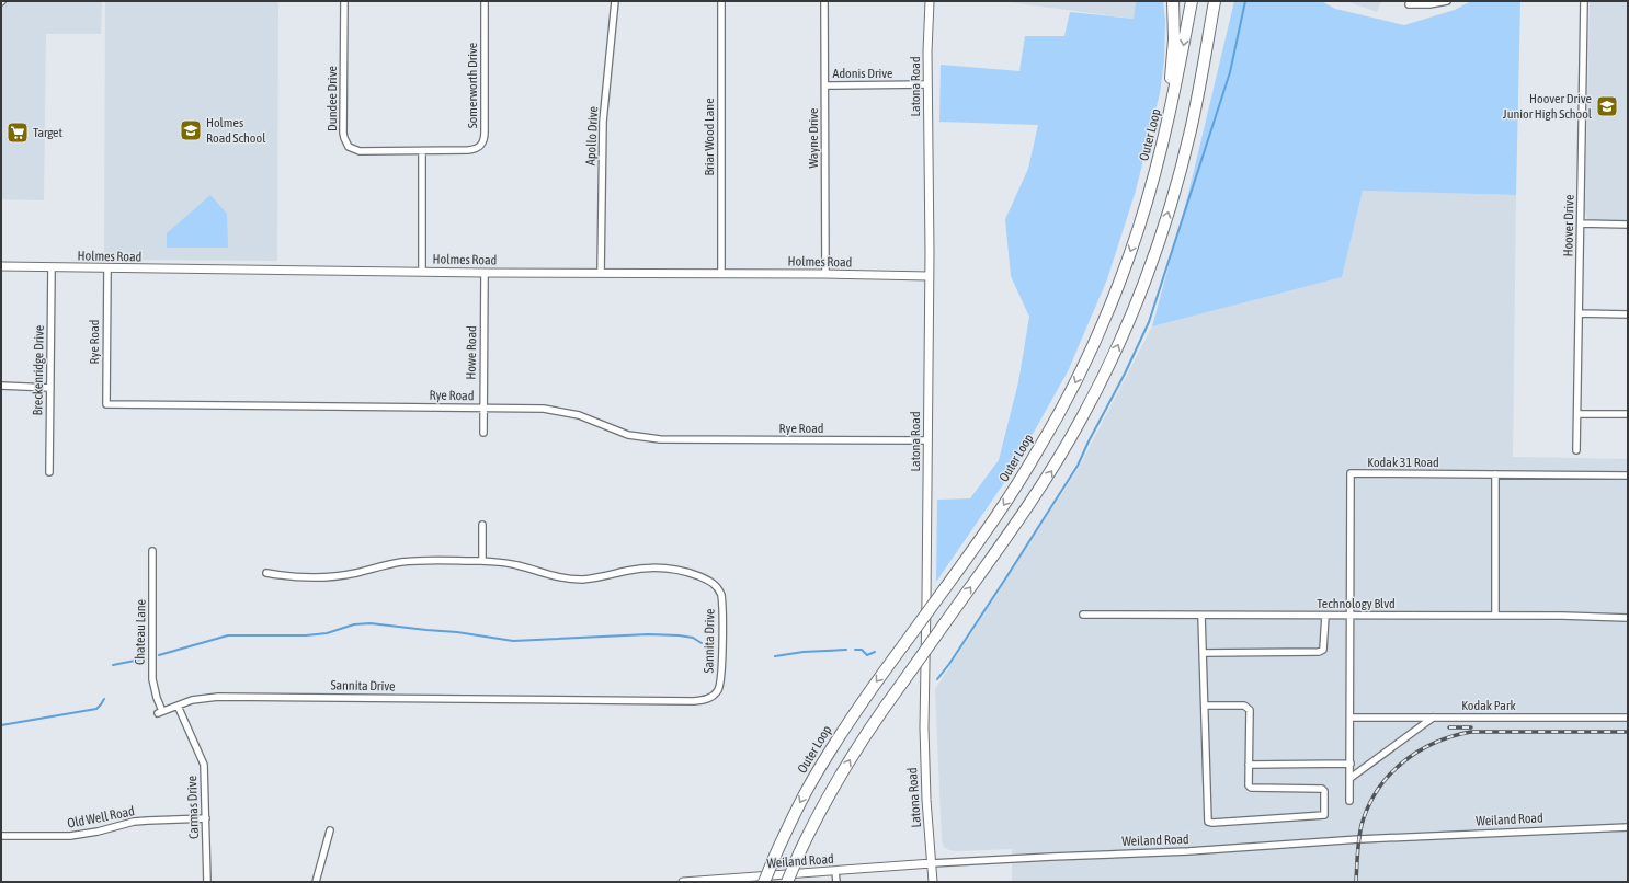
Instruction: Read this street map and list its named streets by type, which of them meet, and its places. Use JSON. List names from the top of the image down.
{
  "streets": {
    "highway": ["Outer Loop"],
    "street": [
      "Adonis Drive",
      "Somerworth Drive",
      "Latona Road",
      "Dundee Drive",
      "Apollo Drive",
      "Briar Wood Lane",
      "Wayne Drive",
      "Hoover Drive",
      "Holmes Road",
      "Rye Road",
      "Howe Road",
      "Breckenridge Drive",
      "Kodak 31 Road",
      "Technology Blvd",
      "Chateau Lane",
      "Sannita Drive",
      "Kodak Park",
      "Carmas Drive",
      "Old Well Road",
      "Weiland Road"
    ]
  },
  "crossings": [
    ["Adonis Drive", "Latona Road"],
    ["Adonis Drive", "Wayne Drive"],
    ["Somerworth Drive", "Dundee Drive"],
    ["Latona Road", "Holmes Road"],
    ["Latona Road", "Rye Road"],
    ["Latona Road", "Weiland Road"],
    ["Apollo Drive", "Holmes Road"],
    ["Briar Wood Lane", "Holmes Road"],
    ["Wayne Drive", "Holmes Road"],
    ["Holmes Road", "Rye Road"],
    ["Holmes Road", "Howe Road"],
    ["Holmes Road", "Breckenridge Drive"],
    ["Rye Road", "Howe Road"],
    ["Kodak 31 Road", "Technology Blvd"],
    ["Kodak 31 Road", "Kodak Park"],
    ["Chateau Lane", "Sannita Drive"],
    ["Chateau Lane", "Carmas Drive"],
    ["Sannita Drive", "Carmas Drive"],
    ["Carmas Drive", "Old Well Road"]
  ],
  "places": {
    "school or university": ["Hoover Drive Junior High School", "Holmes Road School"],
    "supermarket": ["Target"]
  }
}
